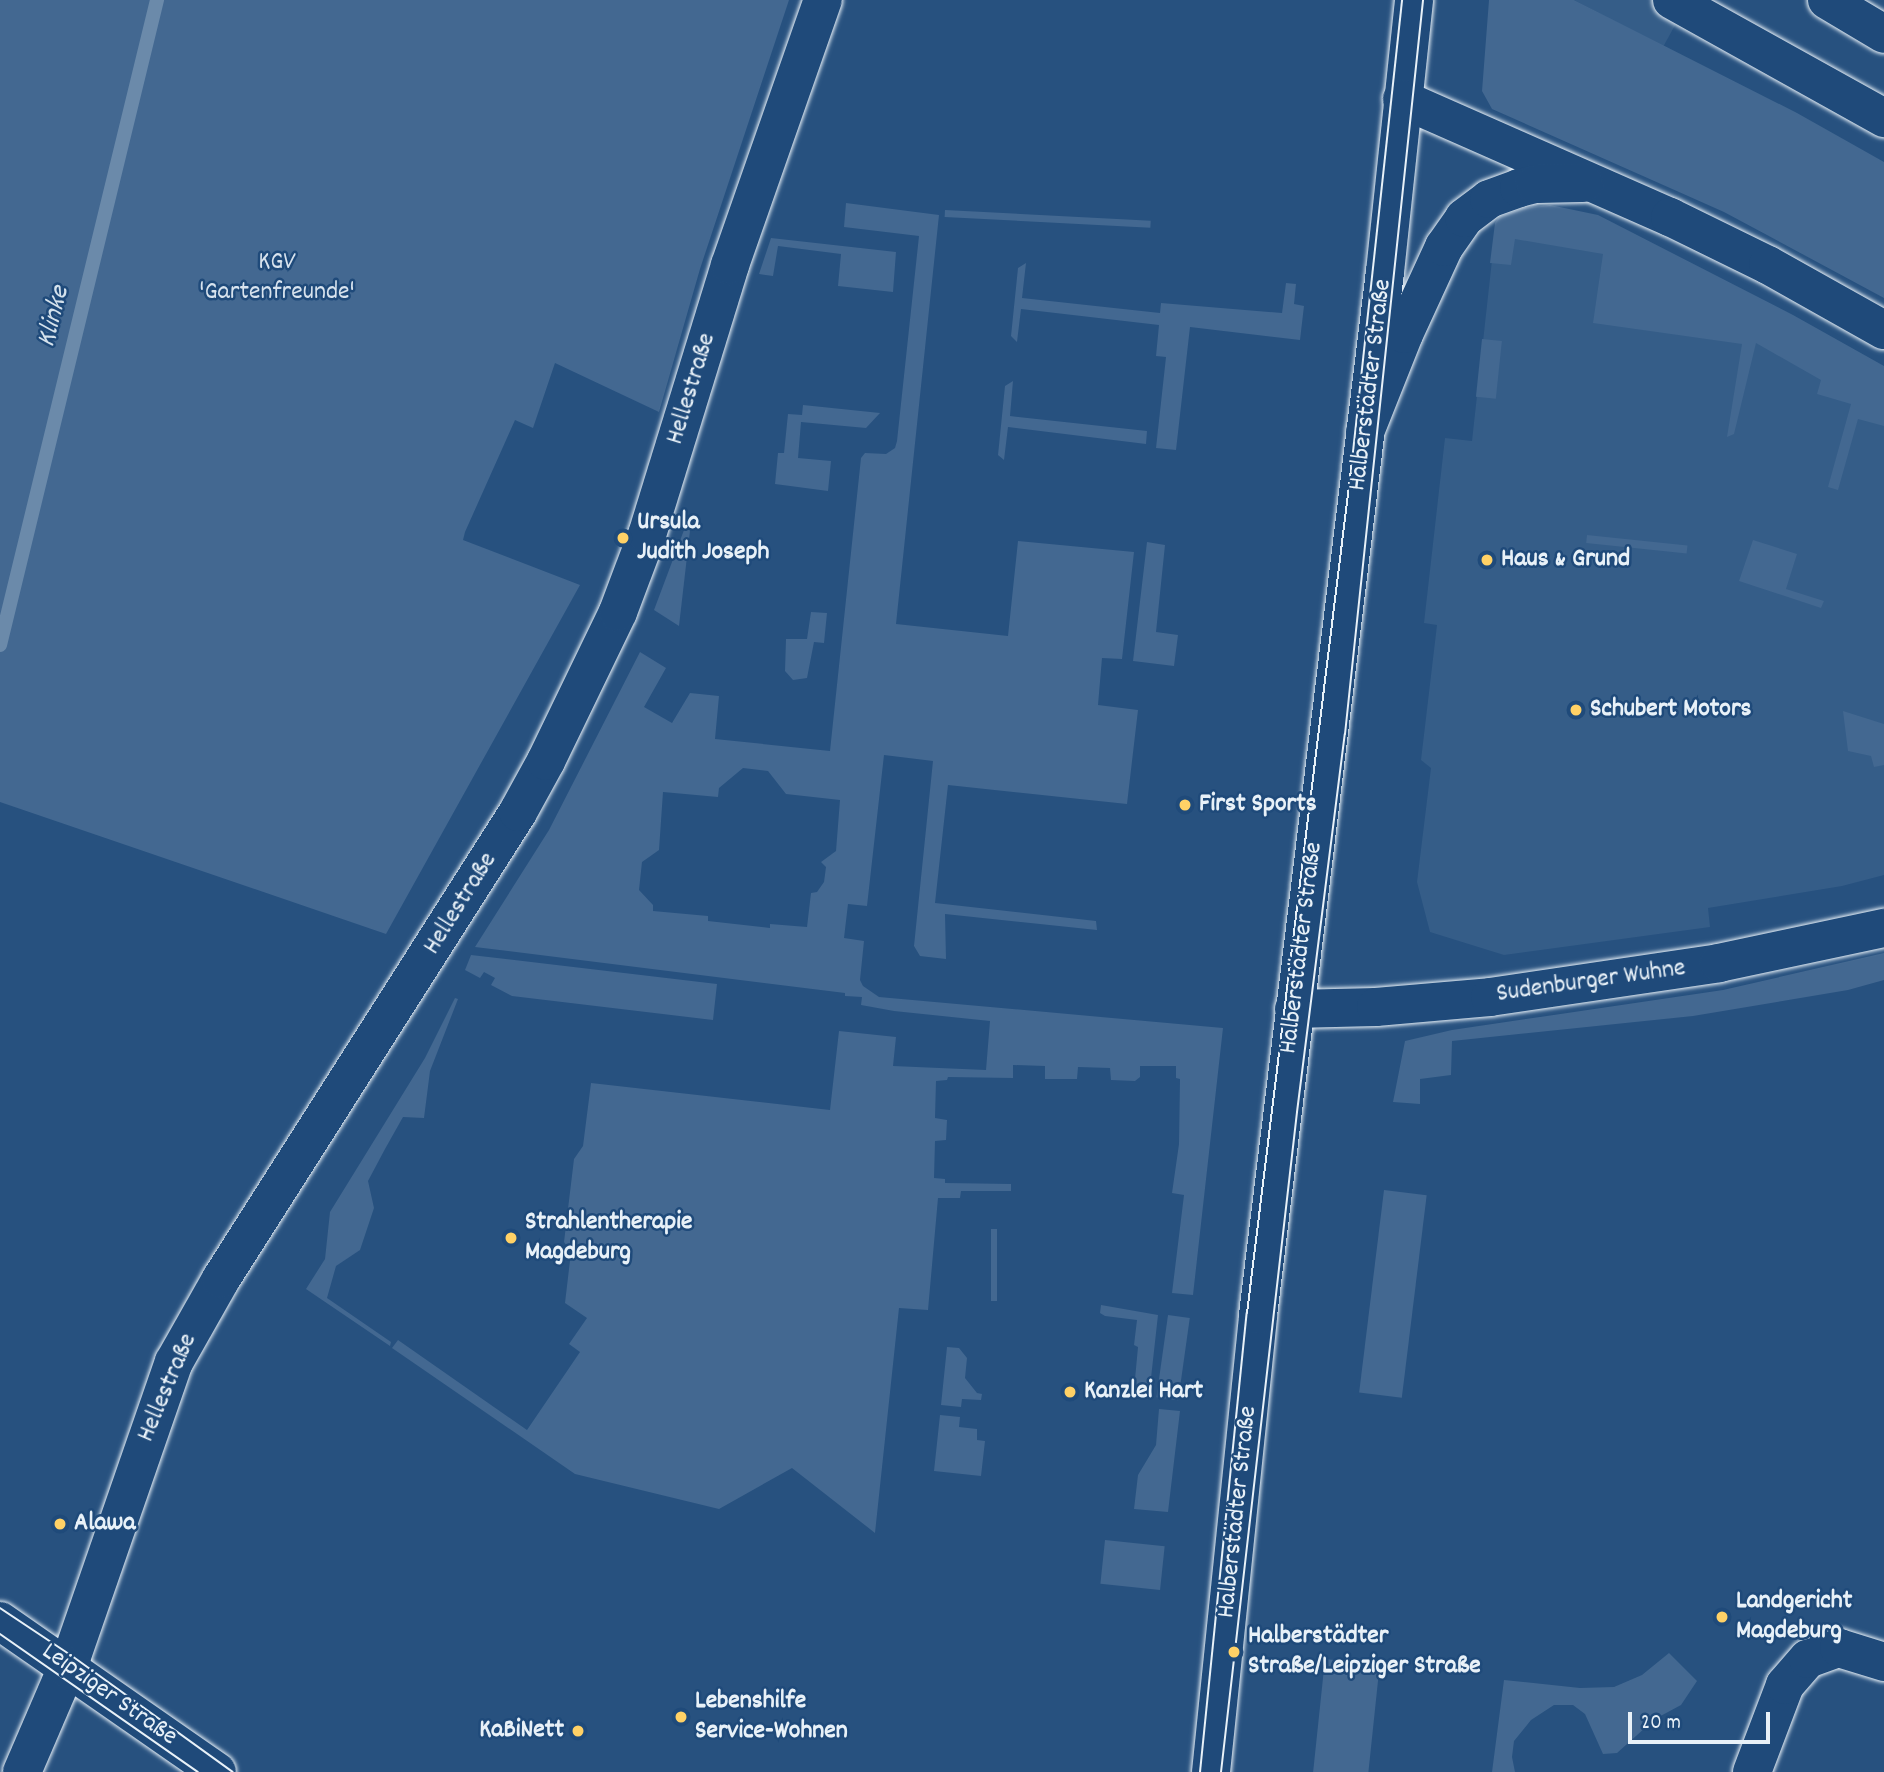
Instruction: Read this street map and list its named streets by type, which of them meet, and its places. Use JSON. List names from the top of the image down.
{
  "streets": {
    "main road": [
      "Halberstädter Straße",
      "Hellestraße",
      "Sudenburger Wuhne",
      "Leipziger Straße"
    ]
  },
  "crossings": [
    ["Halberstädter Straße", "Sudenburger Wuhne"],
    ["Hellestraße", "Leipziger Straße"]
  ],
  "water": ["Klinke"],
  "parks": ["KGV 'Gartenfreunde'"],
  "places": [
    "Ursula Judith Joseph",
    "Haus & Grund",
    "Schubert Motors",
    "First Sports",
    "Strahlentherapie Magdeburg",
    "Kanzlei Hart",
    "Alawa",
    "Landgericht Magdeburg",
    "Halberstädter Straße/Leipziger Straße",
    "Lebenshilfe Service-Wohnen",
    "KaBiNett"
  ],
  "scale_bar": "20 m"
}
